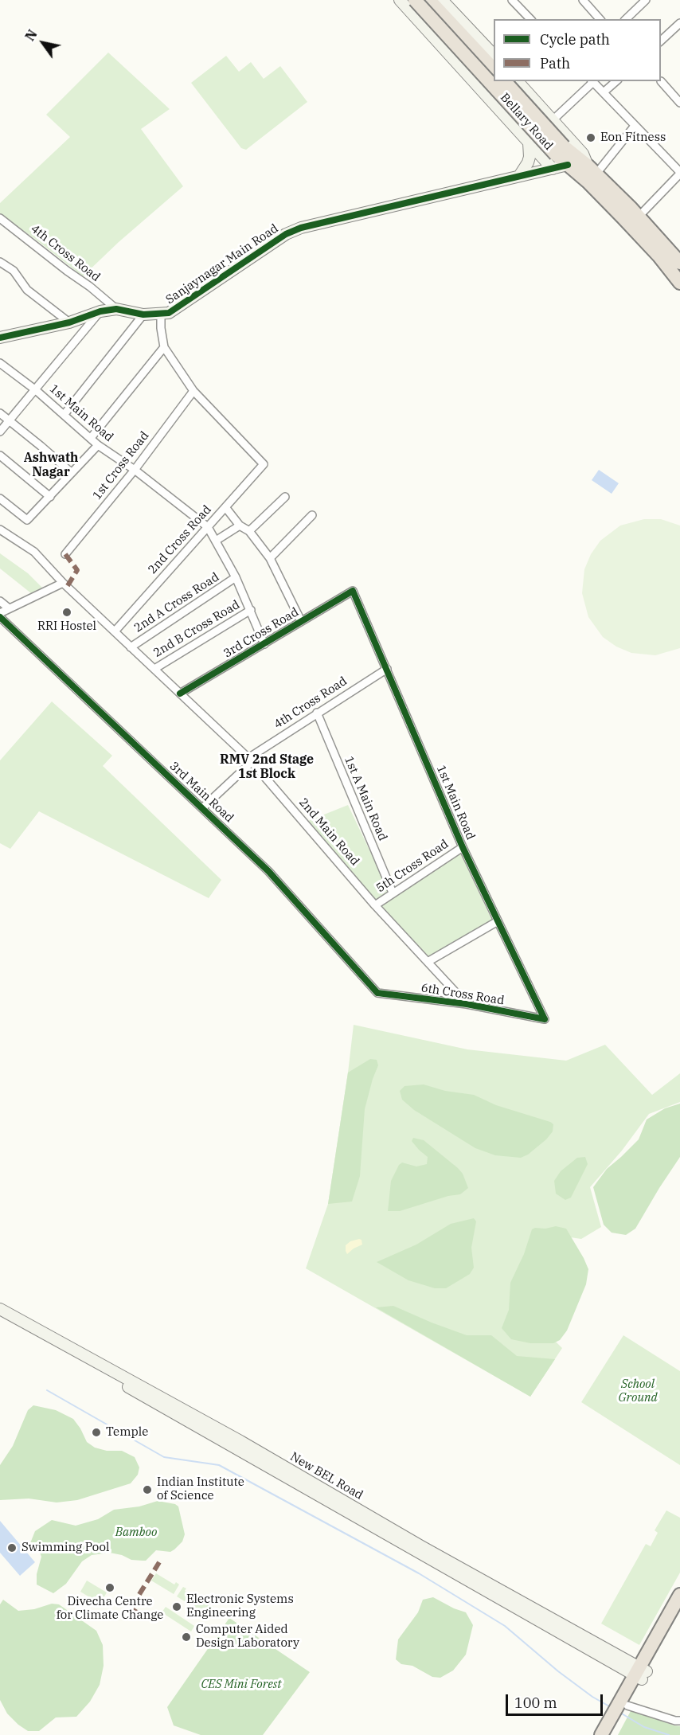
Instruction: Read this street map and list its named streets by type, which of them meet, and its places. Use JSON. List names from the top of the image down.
{
  "streets": {
    "highway": ["Bellary Road"],
    "main road": ["Sanjaynagar Main Road", "New BEL Road"],
    "street": [
      "4th Cross Road",
      "1st Main Road",
      "1st Cross Road",
      "2nd Cross Road",
      "2nd A Cross Road",
      "2nd B Cross Road",
      "3rd Cross Road",
      "3rd Main Road",
      "1st A Main Road",
      "2nd Main Road",
      "5th Cross Road",
      "6th Cross Road"
    ]
  },
  "crossings": [
    ["Bellary Road", "Sanjaynagar Main Road"],
    ["4th Cross Road", "Sanjaynagar Main Road"],
    ["4th Cross Road", "1st Main Road"],
    ["4th Cross Road", "3rd Main Road"],
    ["4th Cross Road", "1st A Main Road"],
    ["4th Cross Road", "2nd Main Road"],
    ["1st Main Road", "1st Cross Road"],
    ["1st Main Road", "3rd Cross Road"],
    ["1st Main Road", "5th Cross Road"],
    ["1st Main Road", "6th Cross Road"],
    ["1st Cross Road", "2nd Cross Road"],
    ["2nd Cross Road", "2nd Main Road"],
    ["2nd A Cross Road", "2nd Main Road"],
    ["2nd B Cross Road", "2nd Main Road"],
    ["3rd Cross Road", "2nd Main Road"],
    ["3rd Main Road", "6th Cross Road"],
    ["1st A Main Road", "5th Cross Road"],
    ["2nd Main Road", "5th Cross Road"],
    ["2nd Main Road", "6th Cross Road"]
  ],
  "districts": ["Ashwath Nagar", "RMV 2nd Stage 1st Block"],
  "parks": ["School Ground", "Bamboo", "CES Mini Forest"],
  "places": [
    "Eon Fitness",
    "RRI Hostel",
    "Temple",
    "Indian Institute of Science",
    "Swimming Pool",
    "Divecha Centre for Climate Change",
    "Electronic Systems Engineering",
    "Computer Aided Design Laboratory"
  ],
  "legend": ["Cycle path", "Path"],
  "scale_bar": "100 m",
  "north": "top left"
}
